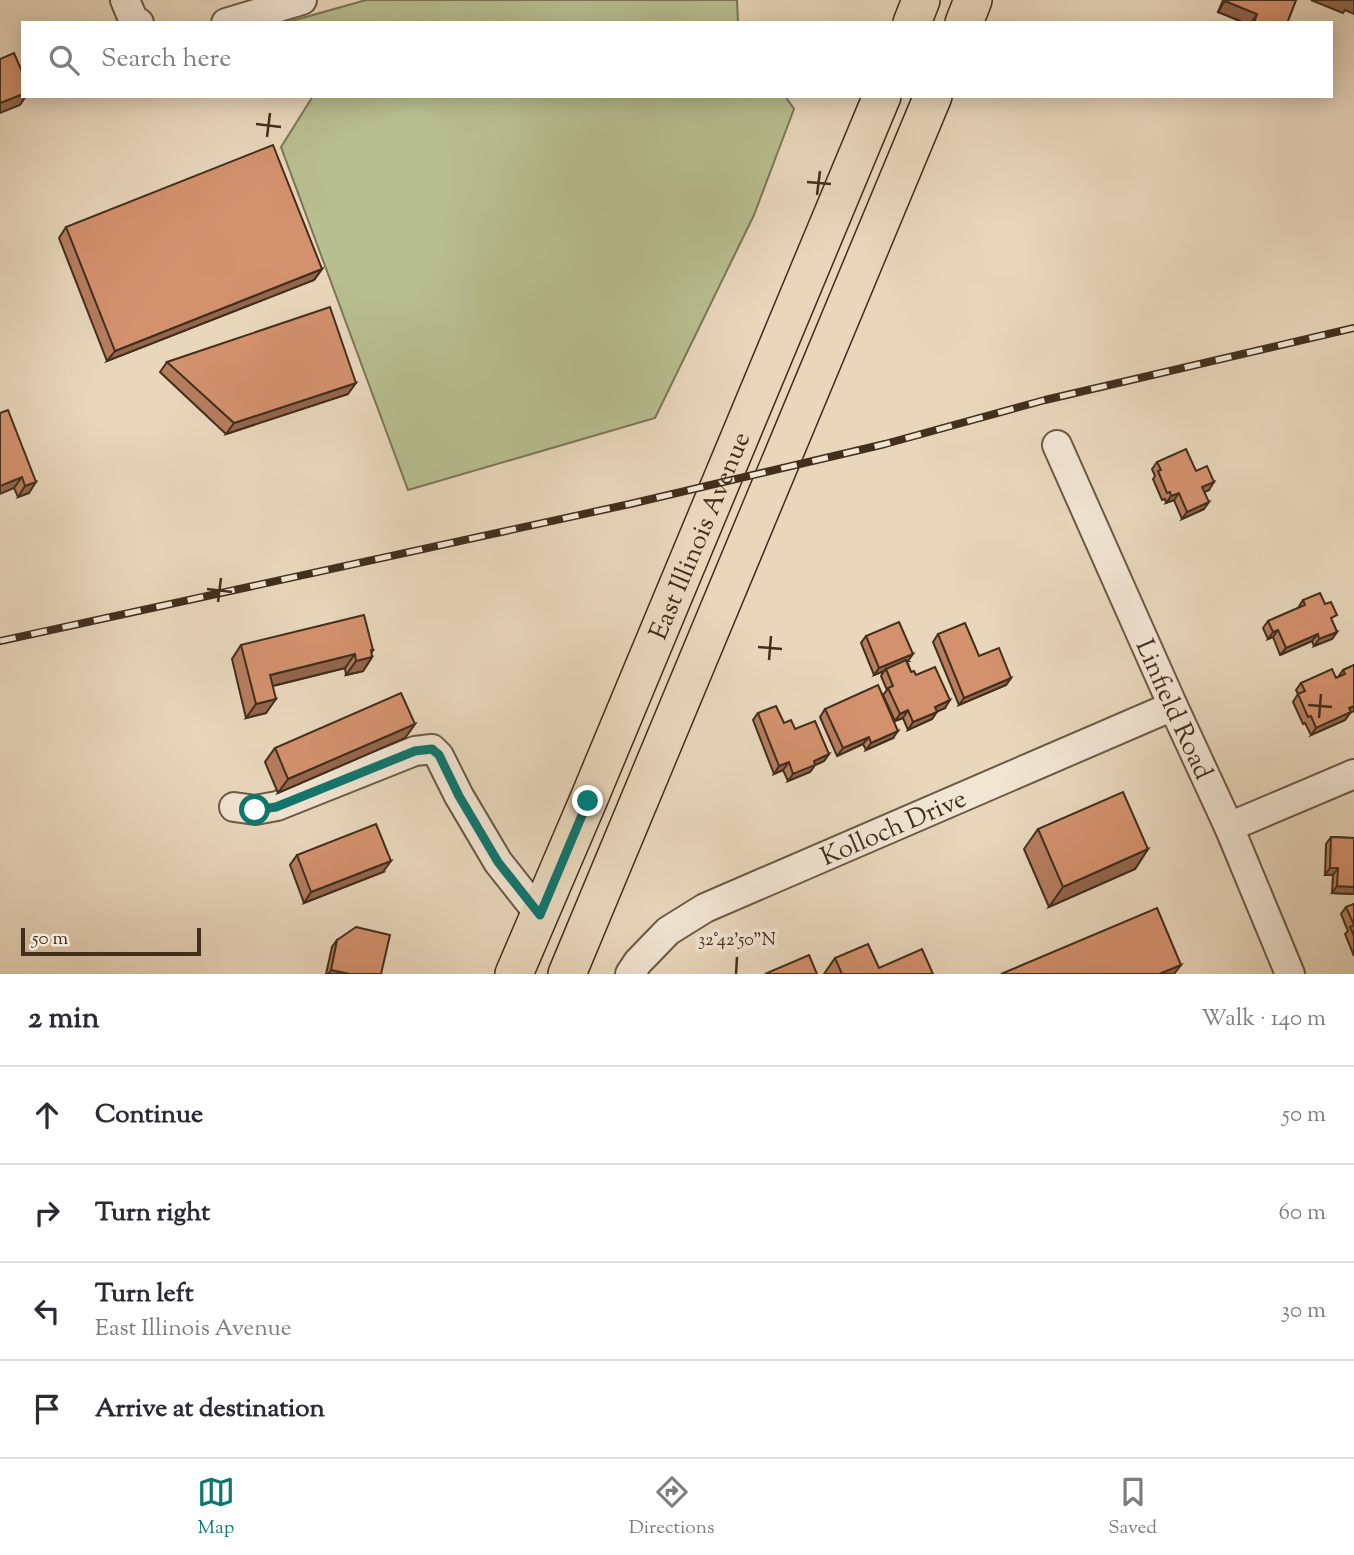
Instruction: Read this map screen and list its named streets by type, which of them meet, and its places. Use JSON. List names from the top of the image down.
{
  "streets": {
    "main road": ["East Illinois Avenue"],
    "street": ["Linfield Road", "Kolloch Drive"]
  },
  "crossings": [
    ["Linfield Road", "Kolloch Drive"]
  ],
  "scale_bar": "50 m",
  "page": {
    "search": "Search here",
    "scale": "50 m",
    "heading": ["2 min", "Walk · 140 m"],
    "list": [
      ["Continue", "50 m"],
      ["Turn right", "60 m"],
      ["Turn left", "East Illinois Avenue", "30 m"],
      "Arrive at destination"
    ],
    "nav": ["Map", "Directions", "Saved"]
  },
  "coordinates": ["32°42'50\"N"]
}
